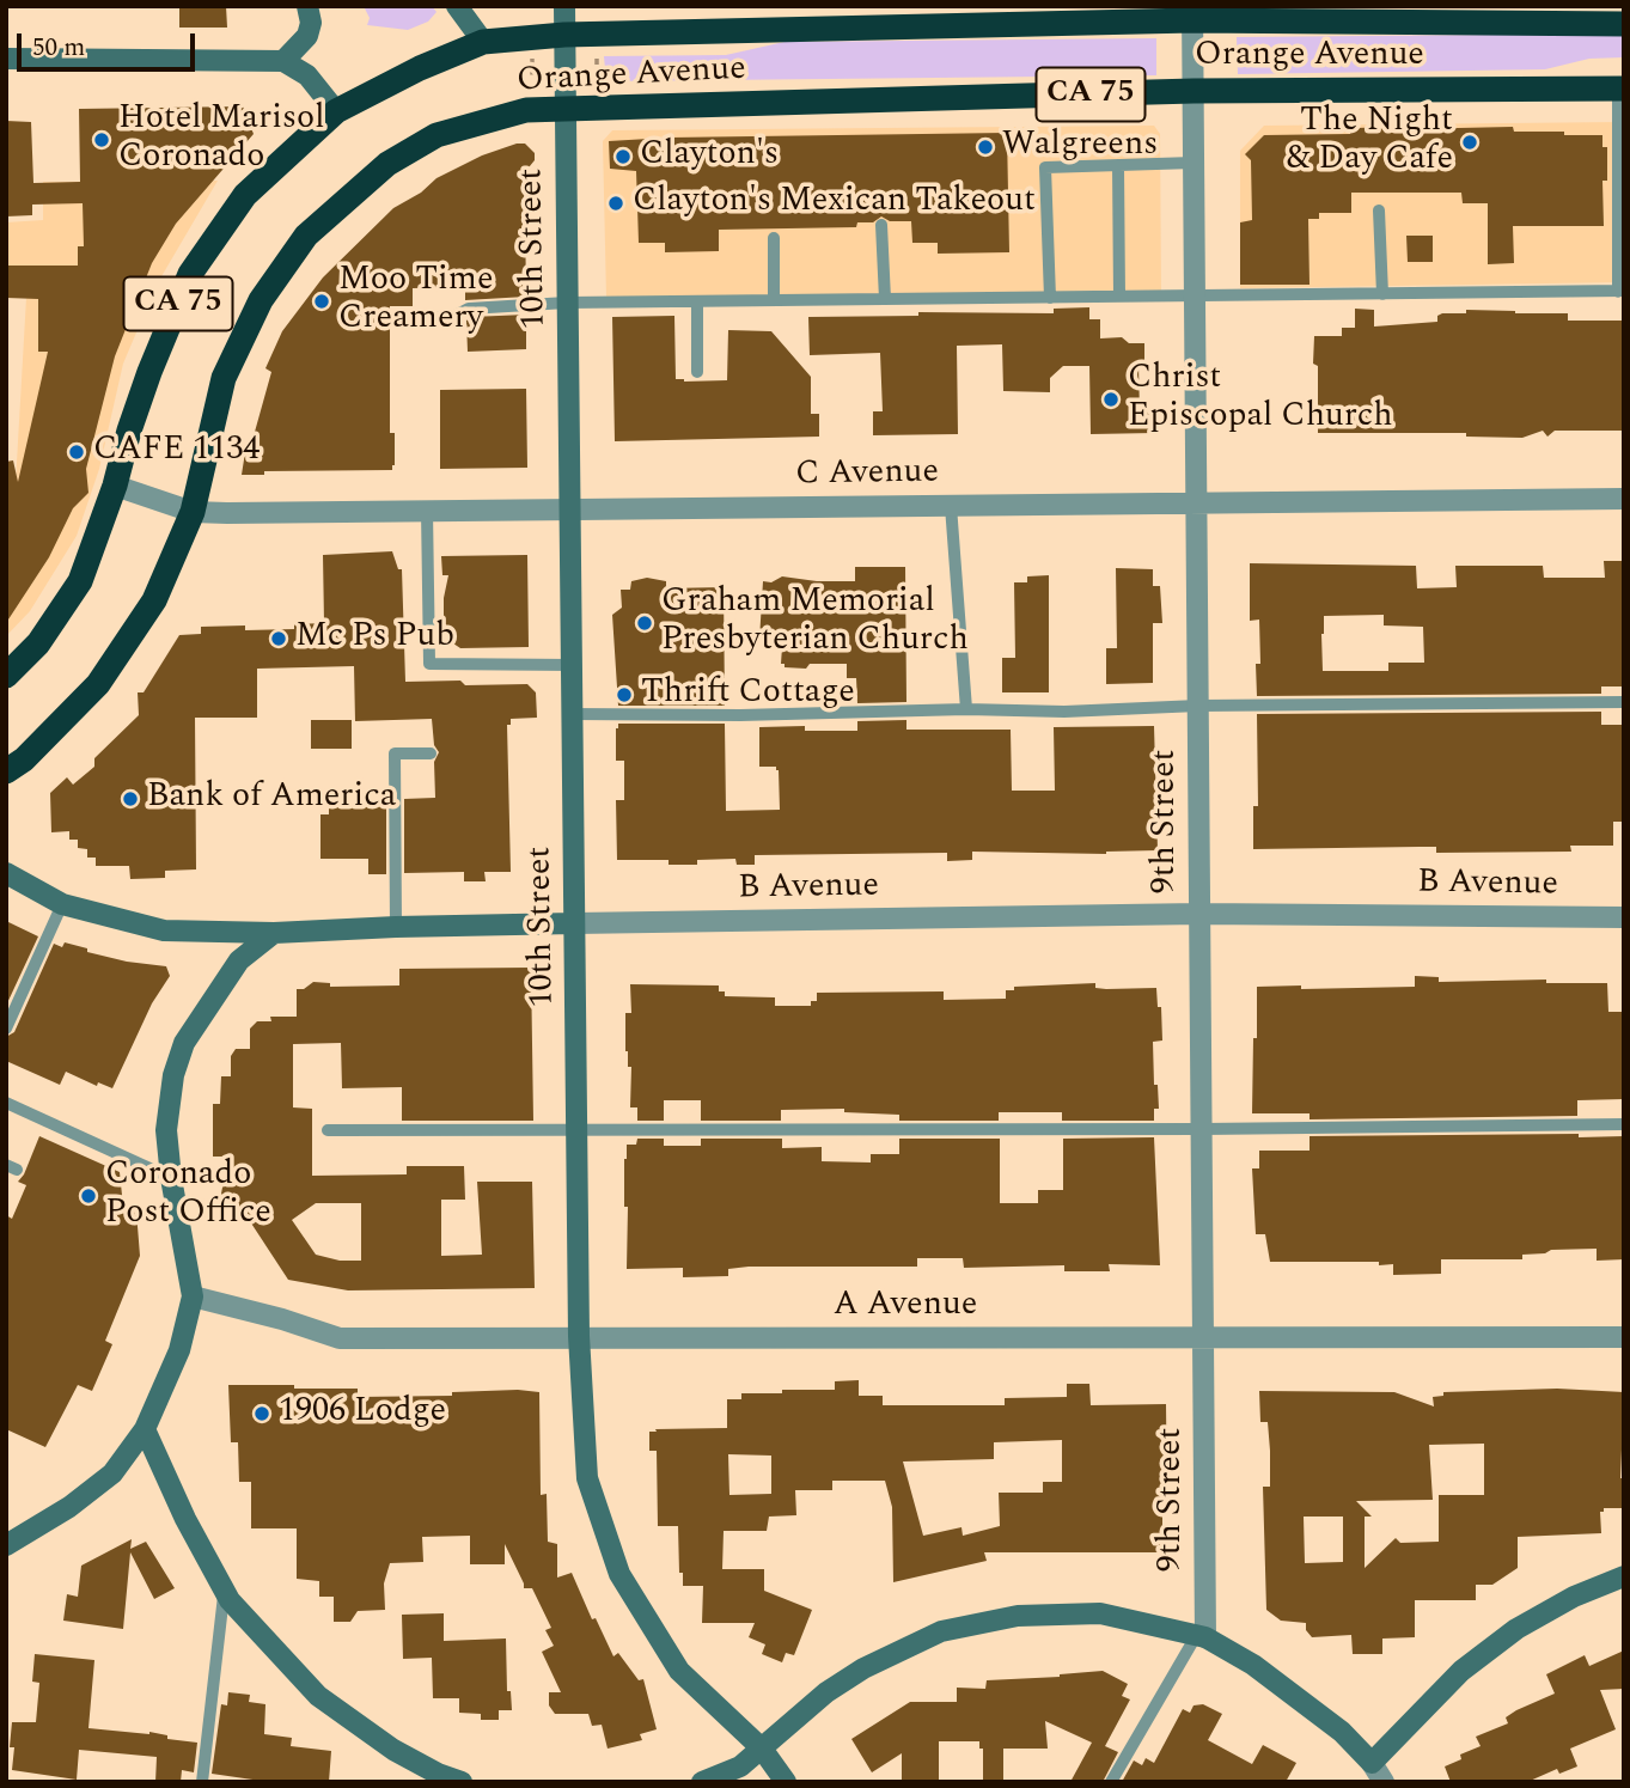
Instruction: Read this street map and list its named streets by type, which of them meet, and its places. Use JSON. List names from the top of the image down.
{
  "streets": {
    "highway": ["Orange Avenue", "CA 75"],
    "street": [
      "10th Street",
      "C Avenue",
      "9th Street",
      "B Avenue",
      "A Avenue"
    ]
  },
  "crossings": [
    ["Orange Avenue", "10th Street"],
    ["Orange Avenue", "C Avenue"],
    ["Orange Avenue", "9th Street"],
    ["10th Street", "C Avenue"],
    ["10th Street", "B Avenue"],
    ["10th Street", "A Avenue"],
    ["C Avenue", "9th Street"],
    ["9th Street", "B Avenue"],
    ["9th Street", "A Avenue"]
  ],
  "places": [
    "Hotel Marisol Coronado",
    "The Night & Day Cafe",
    "Walgreens",
    "Clayton's",
    "Clayton's Mexican Takeout",
    "Moo Time Creamery",
    "Christ Episcopal Church",
    "CAFE 1134",
    "Graham Memorial Presbyterian Church",
    "Mc Ps Pub",
    "Thrift Cottage",
    "Bank of America",
    "Coronado Post Office",
    "1906 Lodge"
  ],
  "scale_bar": "50 m"
}
